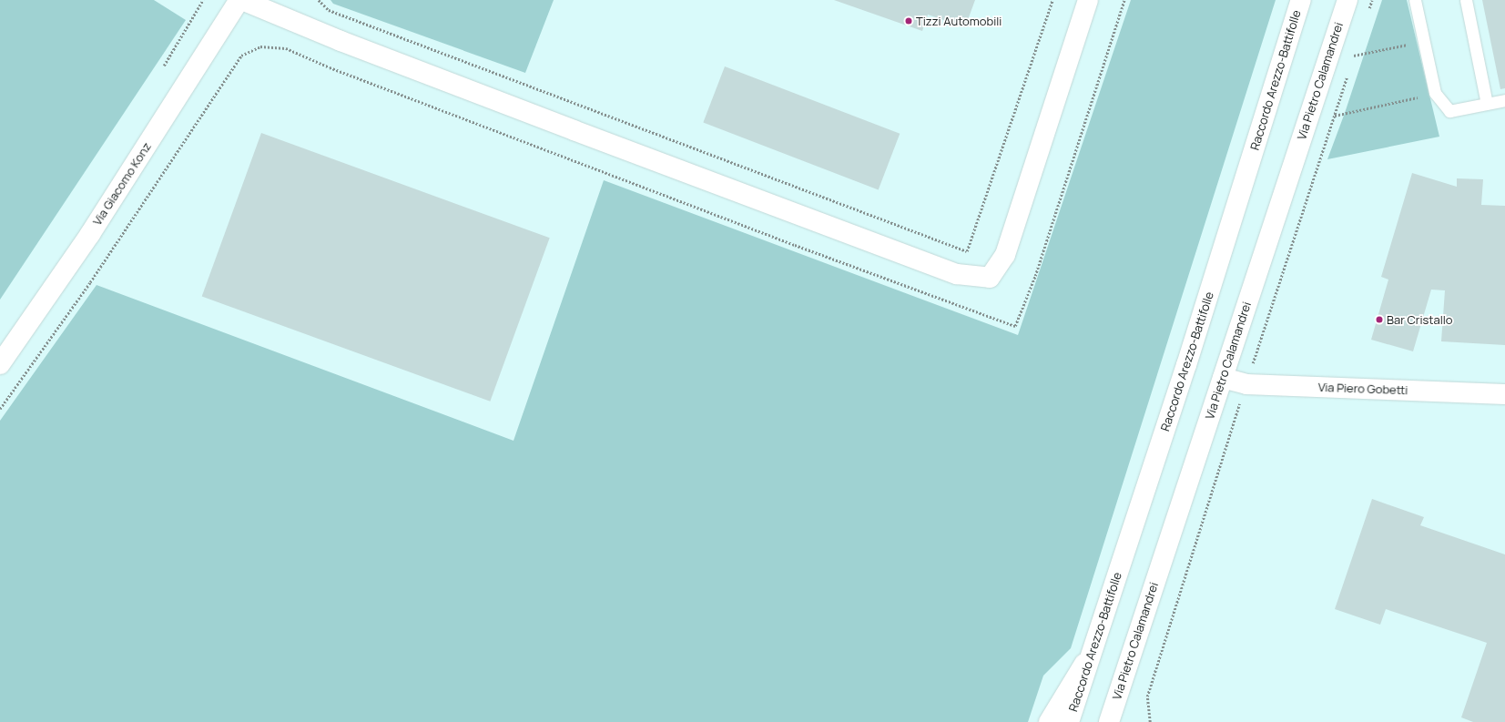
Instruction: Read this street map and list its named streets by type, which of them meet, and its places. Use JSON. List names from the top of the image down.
{
  "streets": {
    "street": [
      "Raccordo Arezzo-Battifolle",
      "Via Pietro Calamandrei",
      "Via Giacomo Konz",
      "Via Piero Gobetti"
    ]
  },
  "crossings": [
    ["Via Pietro Calamandrei", "Via Piero Gobetti"]
  ],
  "places": ["Tizzi Automobili", "Bar Cristallo"]
}
